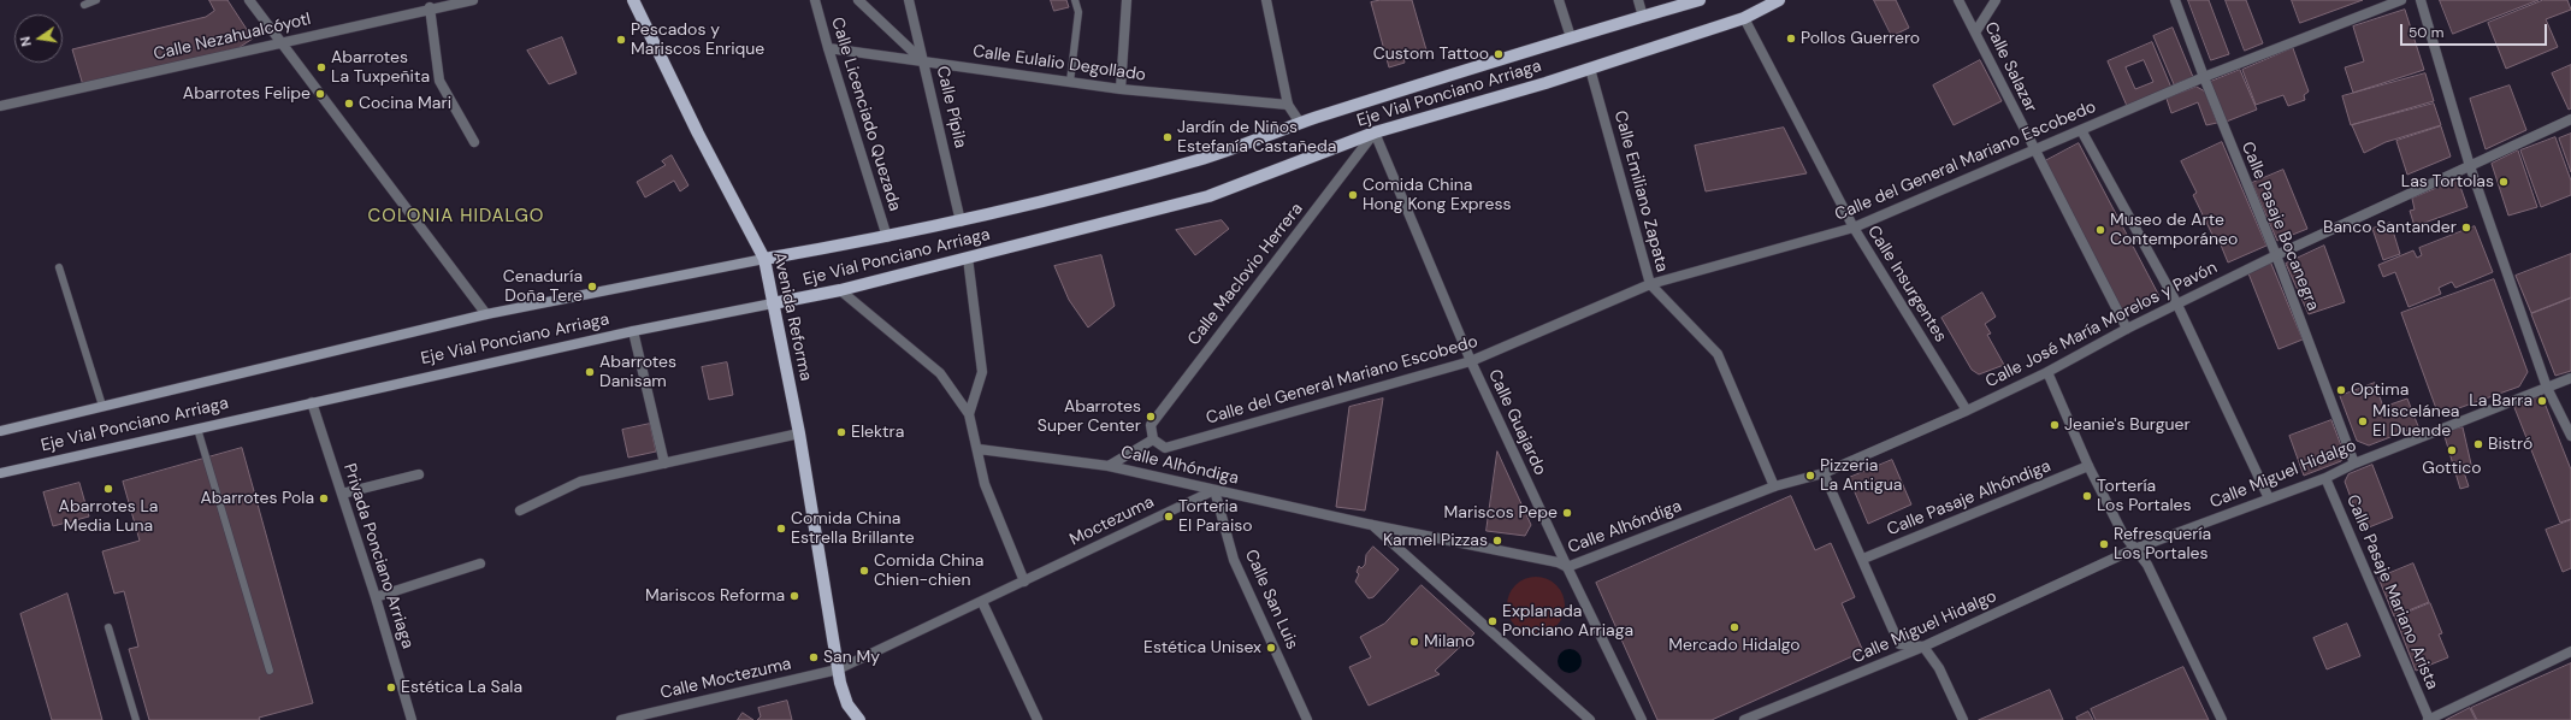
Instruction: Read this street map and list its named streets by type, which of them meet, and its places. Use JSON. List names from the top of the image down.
{
  "streets": {
    "main road": ["Eje Vial Ponciano Arriaga", "Avenida Reforma"],
    "street": [
      "Calle Nezahualcóyotl",
      "Calle Eulalio Degollado",
      "Calle Salazar",
      "Calle Pípila",
      "Calle Licenciado Quezada",
      "Calle del General Mariano Escobedo",
      "Calle Emiliano Zapata",
      "Calle Pasaje Bocanegra",
      "Calle Maclovio Herrera",
      "Calle Insurgentes",
      "Calle José María Morelos y Pavón",
      "Calle Guajardo",
      "Calle Alhóndiga",
      "Calle Miguel Hidalgo",
      "Calle Pasaje Alhóndiga",
      "Moctezuma",
      "Privada Ponciano Arriaga",
      "Calle Pasaje Mariano Arista",
      "Calle San Luis",
      "Calle Moctezuma"
    ]
  },
  "crossings": [
    ["Calle Eulalio Degollado", "Calle Pípila"],
    ["Calle Eulalio Degollado", "Calle Licenciado Quezada"],
    ["Calle Salazar", "Calle del General Mariano Escobedo"],
    ["Calle Salazar", "Calle José María Morelos y Pavón"],
    ["Eje Vial Ponciano Arriaga", "Calle Pípila"],
    ["Eje Vial Ponciano Arriaga", "Calle Licenciado Quezada"],
    ["Eje Vial Ponciano Arriaga", "Calle Emiliano Zapata"],
    ["Eje Vial Ponciano Arriaga", "Calle Maclovio Herrera"],
    ["Eje Vial Ponciano Arriaga", "Calle Insurgentes"],
    ["Eje Vial Ponciano Arriaga", "Avenida Reforma"],
    ["Eje Vial Ponciano Arriaga", "Calle Guajardo"],
    ["Eje Vial Ponciano Arriaga", "Privada Ponciano Arriaga"],
    ["Calle Pípila", "Calle Licenciado Quezada"],
    ["Calle del General Mariano Escobedo", "Calle Emiliano Zapata"],
    ["Calle del General Mariano Escobedo", "Calle Pasaje Bocanegra"],
    ["Calle del General Mariano Escobedo", "Calle Maclovio Herrera"],
    ["Calle del General Mariano Escobedo", "Calle Insurgentes"],
    ["Calle del General Mariano Escobedo", "Calle Guajardo"],
    ["Calle Emiliano Zapata", "Calle José María Morelos y Pavón"],
    ["Calle Emiliano Zapata", "Calle Alhóndiga"],
    ["Calle Pasaje Bocanegra", "Calle José María Morelos y Pavón"],
    ["Calle Pasaje Bocanegra", "Calle Miguel Hidalgo"],
    ["Calle Maclovio Herrera", "Calle Guajardo"],
    ["Calle Insurgentes", "Calle José María Morelos y Pavón"],
    ["Avenida Reforma", "Calle Moctezuma"],
    ["Calle José María Morelos y Pavón", "Calle Alhóndiga"],
    ["Calle Guajardo", "Calle Alhóndiga"],
    ["Calle Alhóndiga", "Moctezuma"],
    ["Calle Alhóndiga", "Calle San Luis"],
    ["Calle Miguel Hidalgo", "Calle Pasaje Mariano Arista"],
    ["Moctezuma", "Calle San Luis"]
  ],
  "districts": ["COLONIA HIDALGO"],
  "places": [
    "Pollos Guerrero",
    "Pescados y Mariscos Enrique",
    "Custom Tattoo",
    "Abarrotes La Tuxpeñita",
    "Abarrotes Felipe",
    "Cocina Mari",
    "Jardín de Niños Estefanía Castañeda",
    "Las Tortolas",
    "Comida China Hong Kong Express",
    "Banco Santander",
    "Museo de Arte Contemporáneo",
    "Cenaduría Doña Tere",
    "Abarrotes Danisam",
    "Optima",
    "La Barra",
    "Abarrotes Super Center",
    "Miscelánea El Duende",
    "Jeanie's Burguer",
    "Elektra",
    "Bistró",
    "Gottico",
    "Pizzeria La Antigua",
    "Abarrotes La Media Luna",
    "Tortería Los Portales",
    "Abarrotes Pola",
    "Mariscos Pepe",
    "Torteria El Paraiso",
    "Comida China Estrella Brillante",
    "Karmel Pizzas",
    "Refresquería Los Portales",
    "Comida China Chien-chien",
    "Mariscos Reforma",
    "Explanada Ponciano Arriaga",
    "Mercado Hidalgo",
    "Milano",
    "Estética Unisex",
    "San My",
    "Estética La Sala"
  ],
  "scale_bar": "50 m",
  "north": "left"
}
